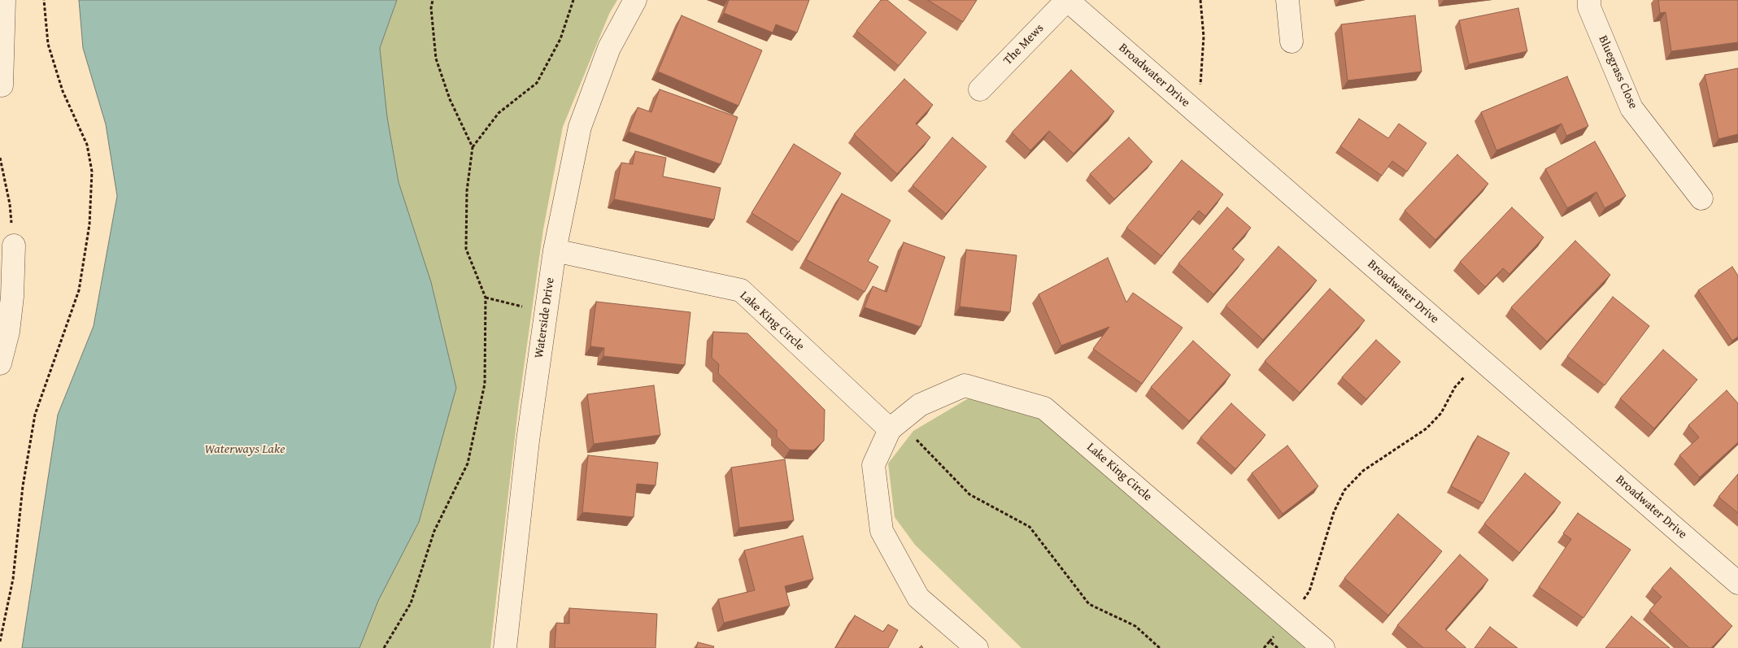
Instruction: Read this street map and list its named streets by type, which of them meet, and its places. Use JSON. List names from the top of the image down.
{
  "streets": {
    "street": [
      "The Mews",
      "Bluegrass Close",
      "Broadwater Drive",
      "Waterside Drive",
      "Lake King Circle"
    ]
  },
  "crossings": [
    ["The Mews", "Broadwater Drive"],
    ["Waterside Drive", "Lake King Circle"]
  ],
  "water": ["Waterways Lake"]
}
